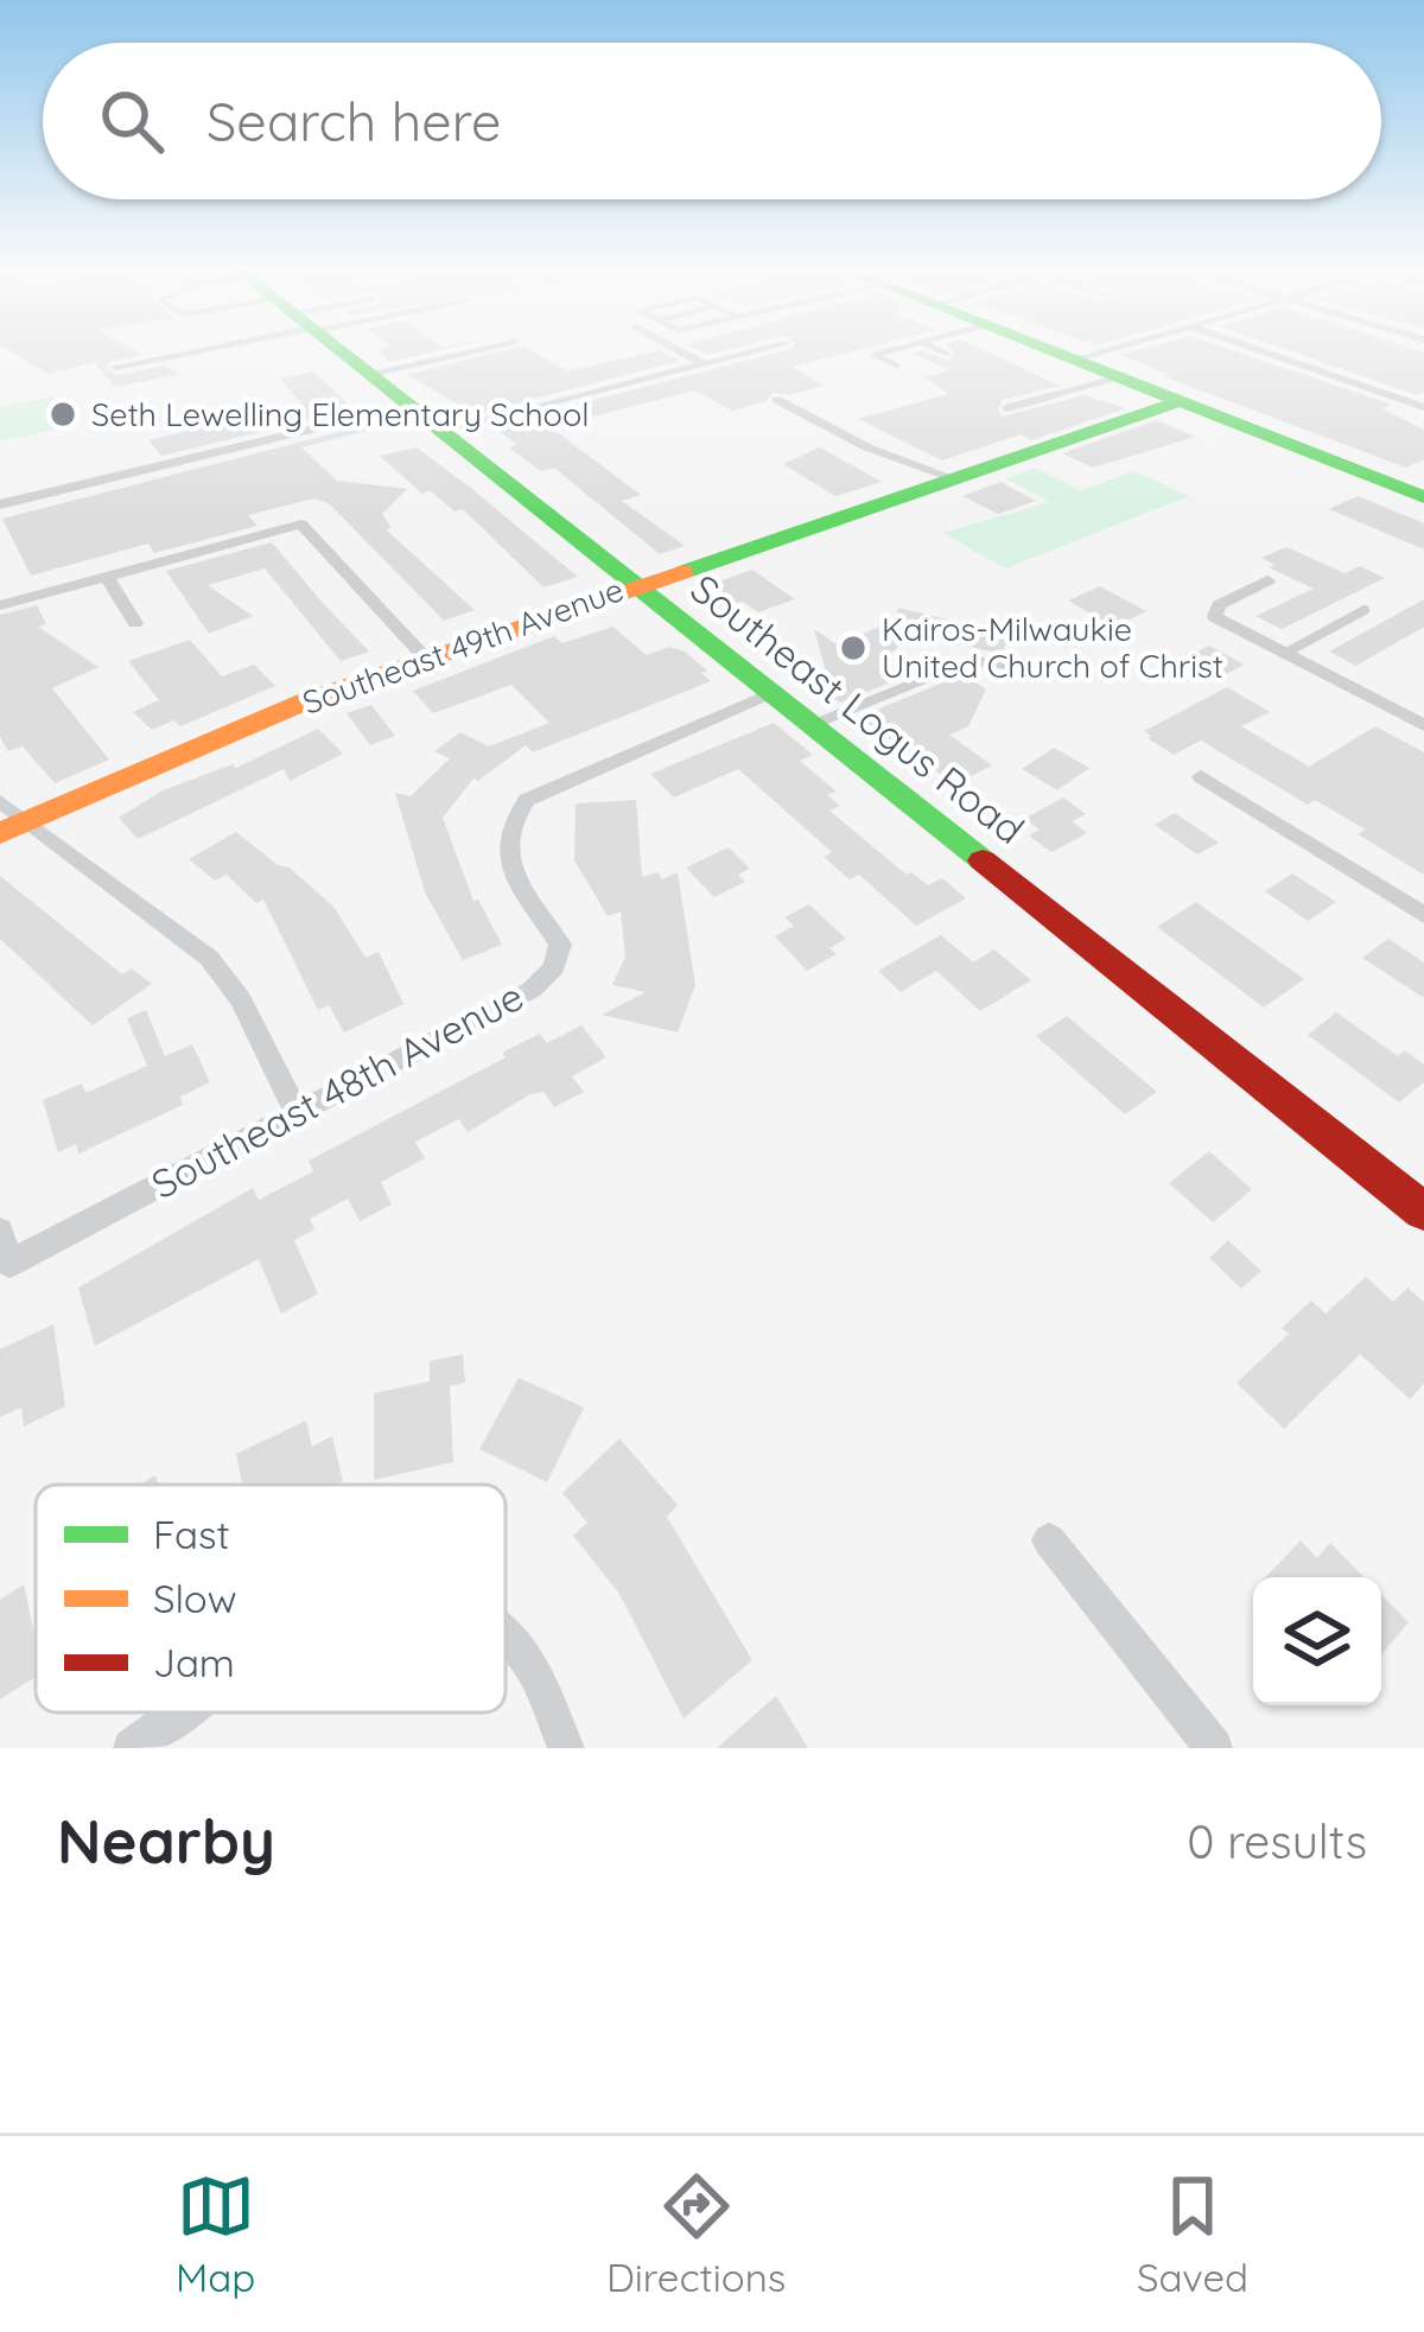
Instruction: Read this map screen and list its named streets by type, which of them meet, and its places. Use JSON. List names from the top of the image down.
{
  "streets": {
    "street": ["Southeast 49th Avenue", "Southeast Logus Road", "Southeast 48th Avenue"]
  },
  "crossings": [
    ["Southeast 49th Avenue", "Southeast Logus Road"],
    ["Southeast Logus Road", "Southeast 48th Avenue"]
  ],
  "places": ["Seth Lewelling Elementary School", "Kairos-Milwaukie United Church of Christ"],
  "legend": ["Fast", "Slow", "Jam"],
  "page": {
    "search": "Search here",
    "heading": ["Nearby", "0 results"],
    "nav": ["Map", "Directions", "Saved"]
  }
}
